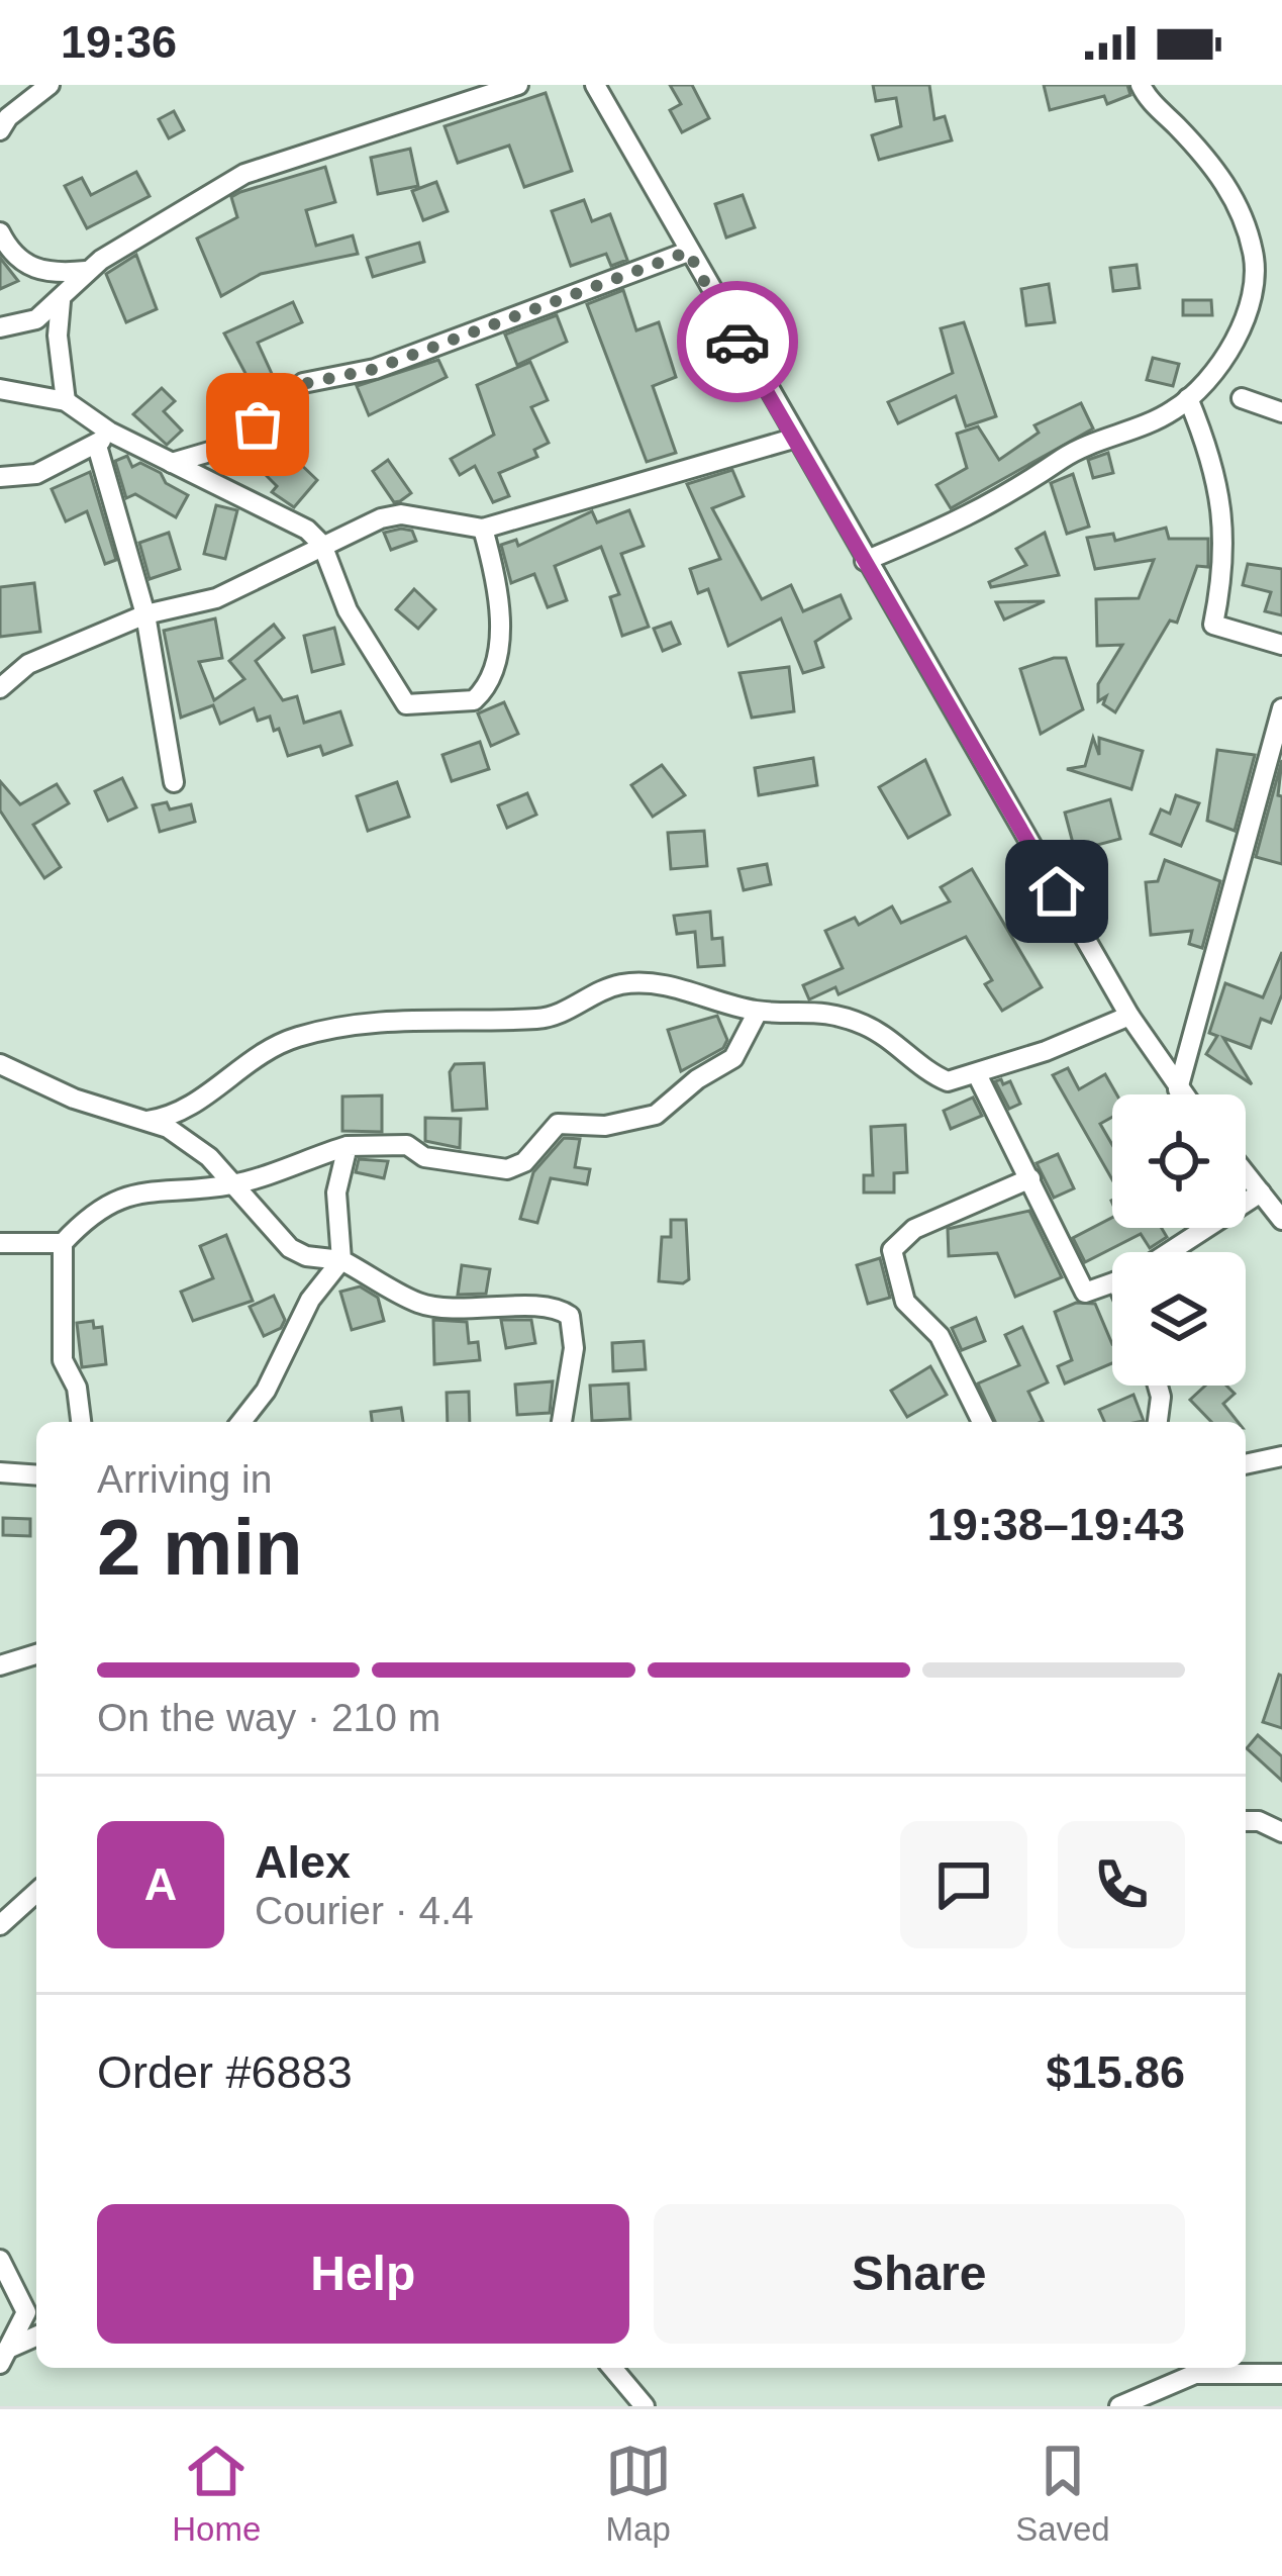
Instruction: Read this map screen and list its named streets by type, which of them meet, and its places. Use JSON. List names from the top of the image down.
{
  "page": {
    "status": "19:36",
    "heading": ["2 min", "Arriving in", "19:38–19:43"],
    "panel": [
      "Alex",
      "Courier · 4.4",
      "Order #6883",
      "$15.86"
    ],
    "bar": "On the way · 210 m",
    "round": "A",
    "buttons": ["Help", "Share"],
    "tabs": ["Home", "Map", "Saved"]
  }
}
